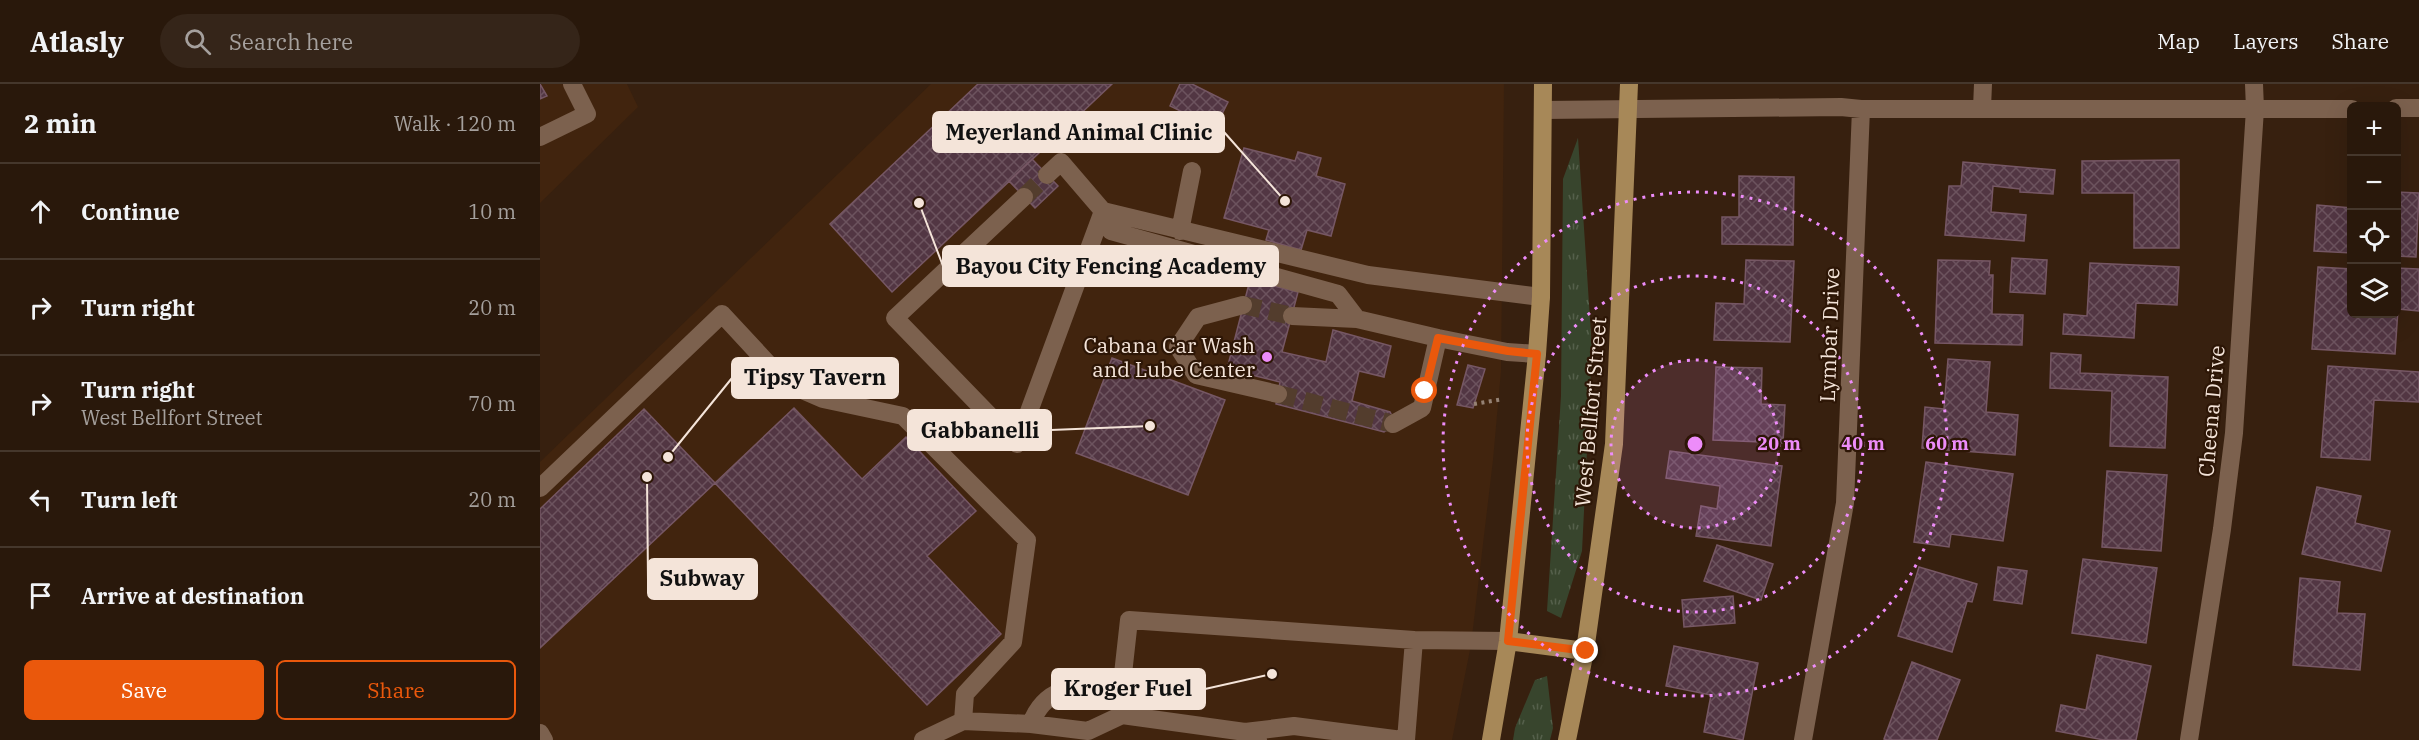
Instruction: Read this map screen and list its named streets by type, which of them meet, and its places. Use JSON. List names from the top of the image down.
{
  "streets": {
    "main road": ["West Bellfort Street"],
    "street": ["Lymbar Drive", "Cheena Drive"]
  },
  "places": [
    "Meyerland Animal Clinic",
    "Bayou City Fencing Academy",
    "Cabana Car Wash and Lube Center",
    "Gabbanelli",
    "Tipsy Tavern",
    "Subway",
    "Kroger Fuel"
  ],
  "page": {
    "header": "Atlasly",
    "search": "Search here",
    "nav": ["Map", "Layers", "Share"],
    "heading": ["2 min", "Walk · 120 m"],
    "map_buttons": ["+", "−"],
    "list": [
      ["Continue", "10 m"],
      ["Turn right", "20 m"],
      ["Turn right", "West Bellfort Street", "70 m"],
      ["Turn left", "20 m"],
      "Arrive at destination"
    ],
    "buttons": ["Save", "Share"]
  },
  "rings": ["20 m", "40 m", "60 m"]
}
